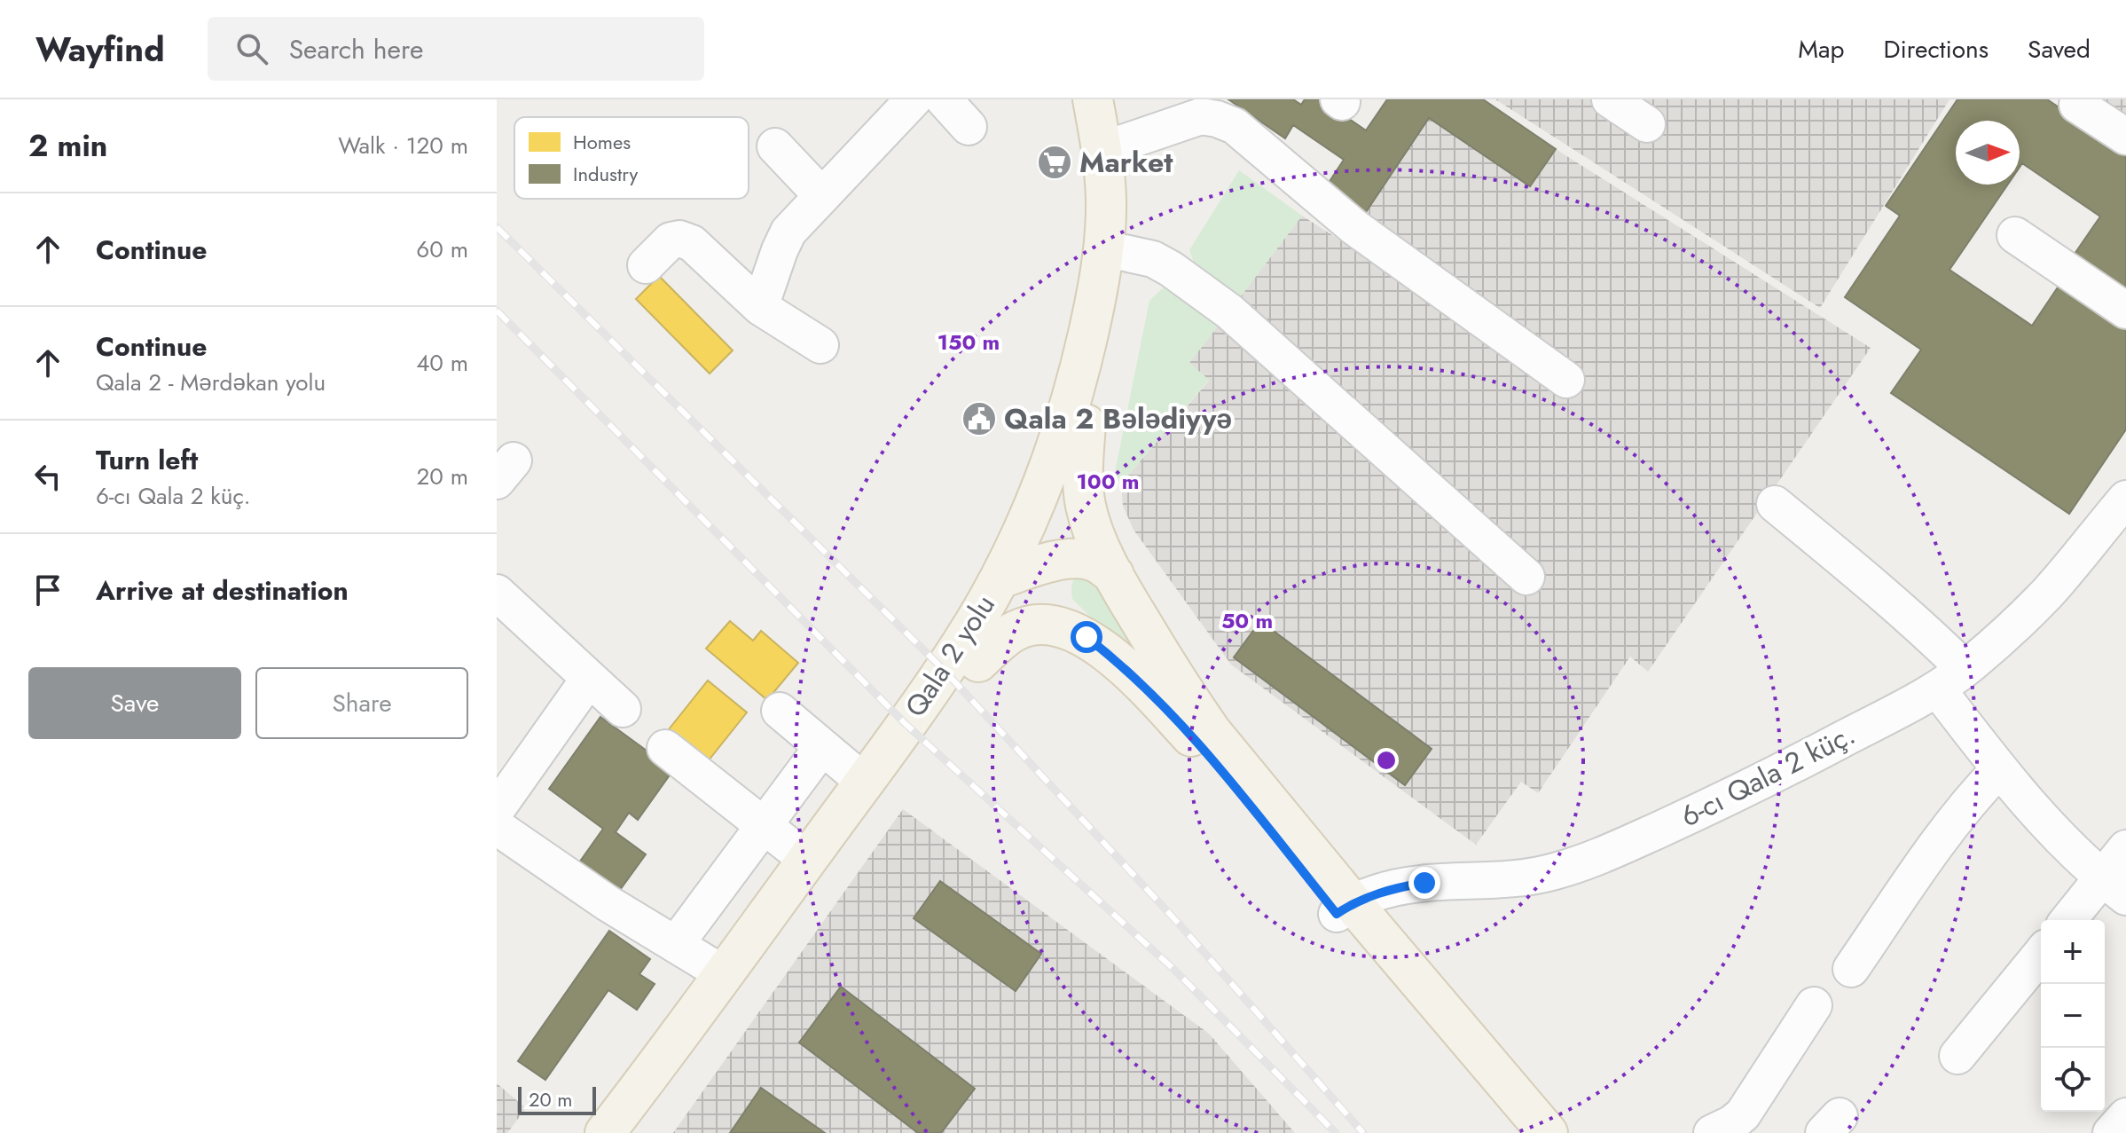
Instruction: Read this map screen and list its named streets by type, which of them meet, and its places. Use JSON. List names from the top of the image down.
{
  "streets": {
    "main road": ["Qala 2 yolu"],
    "street": ["6-cı Qala 2 küç."]
  },
  "places": {
    "supermarket": ["Market"],
    "public building": ["Qala 2 Bələdiyyə"]
  },
  "legend": ["Homes", "Industry"],
  "scale_bar": "20 m",
  "north": "right",
  "page": {
    "header": "Wayfind",
    "search": "Search here",
    "nav": ["Map", "Directions", "Saved"],
    "heading": ["2 min", "Walk · 120 m"],
    "list": [
      ["Continue", "60 m"],
      ["Continue", "Qala 2 - Mərdəkan yolu", "40 m"],
      ["Turn left", "6-cı Qala 2 küç.", "20 m"],
      "Arrive at destination"
    ],
    "buttons": ["Save", "Share"],
    "map_buttons": ["+", "−"],
    "scale": "20 m"
  },
  "rings": ["150 m", "100 m", "50 m"]
}
